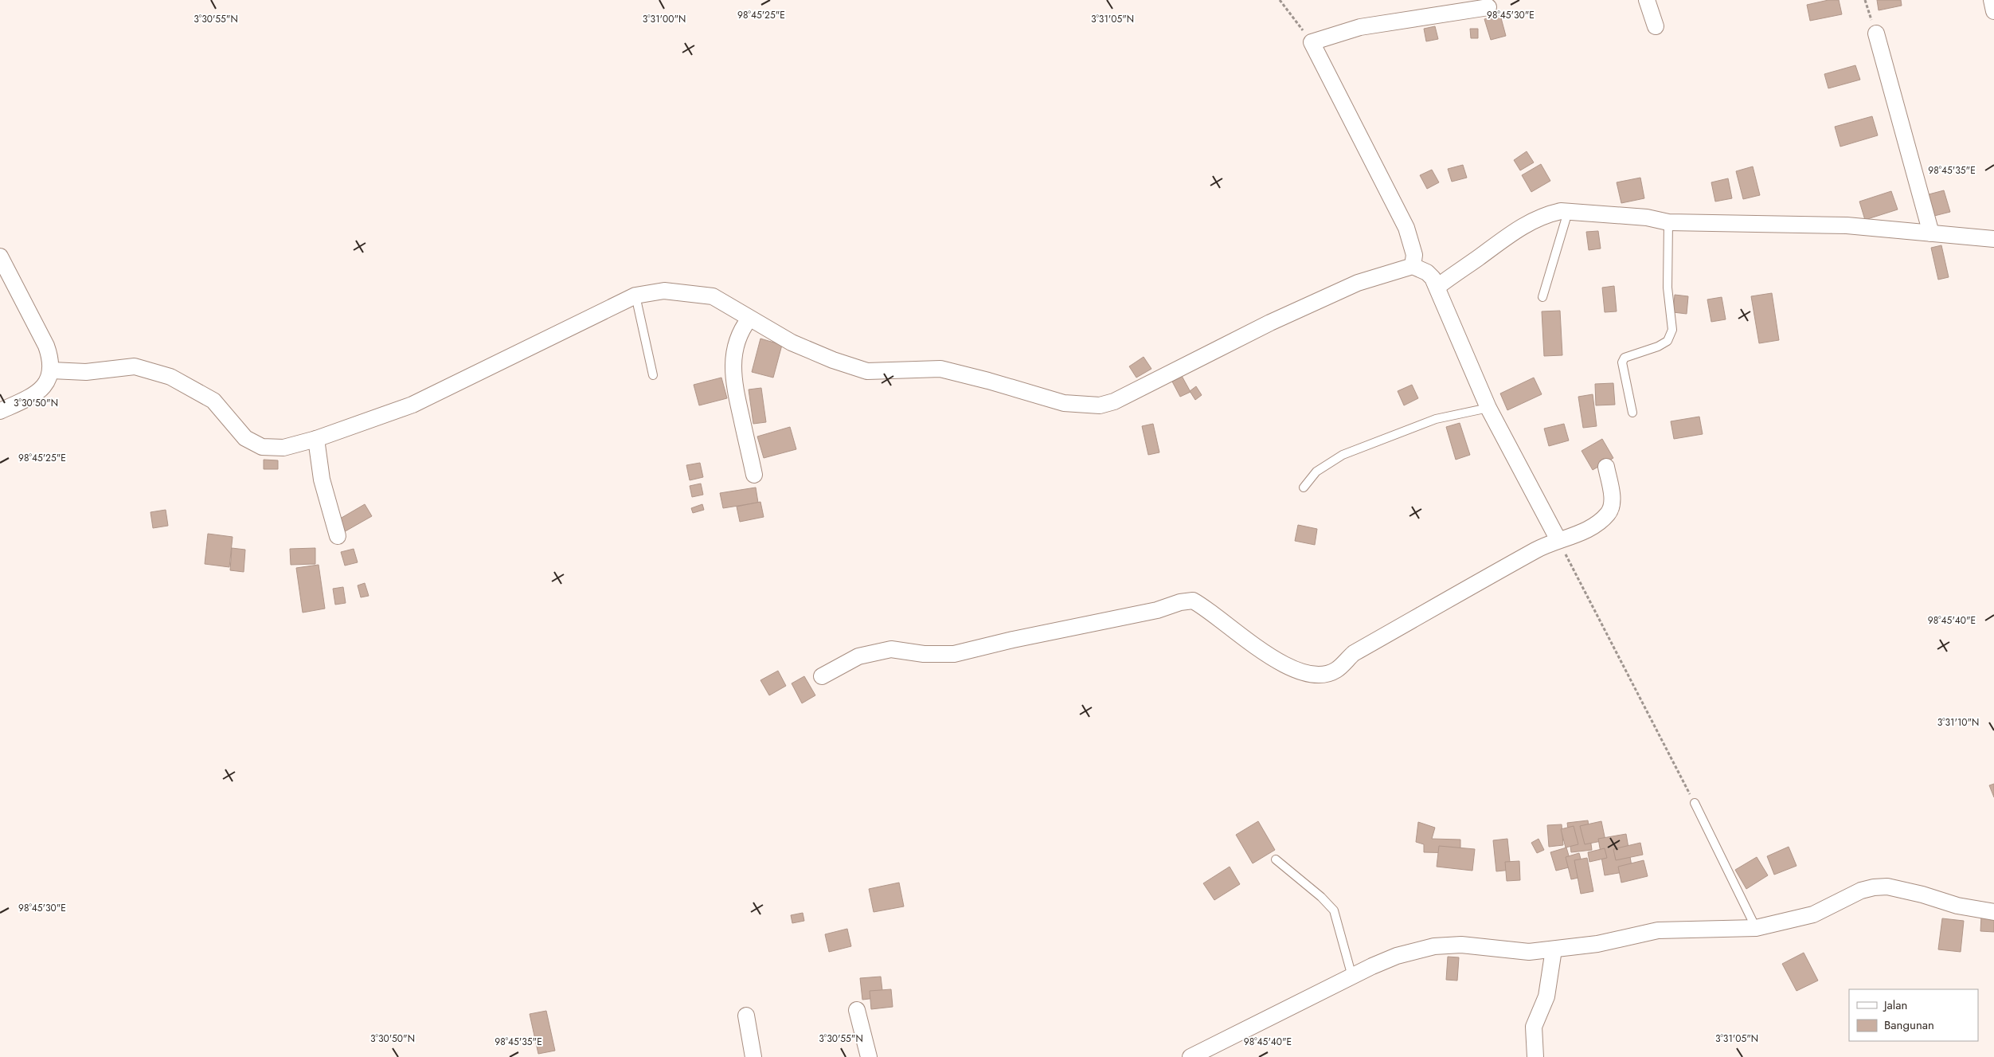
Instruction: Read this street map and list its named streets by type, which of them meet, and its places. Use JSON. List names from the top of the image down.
{
  "legend": ["Jalan", "Bangunan"],
  "coordinates": [
    "98°45'25\"E",
    "98°45'30\"E",
    "3°30'55\"N",
    "3°31'05\"N",
    "3°31'00\"N",
    "98°45'35\"E",
    "3°30'50\"N",
    "98°45'40\"E",
    "3°31'10\"N"
  ]
}
